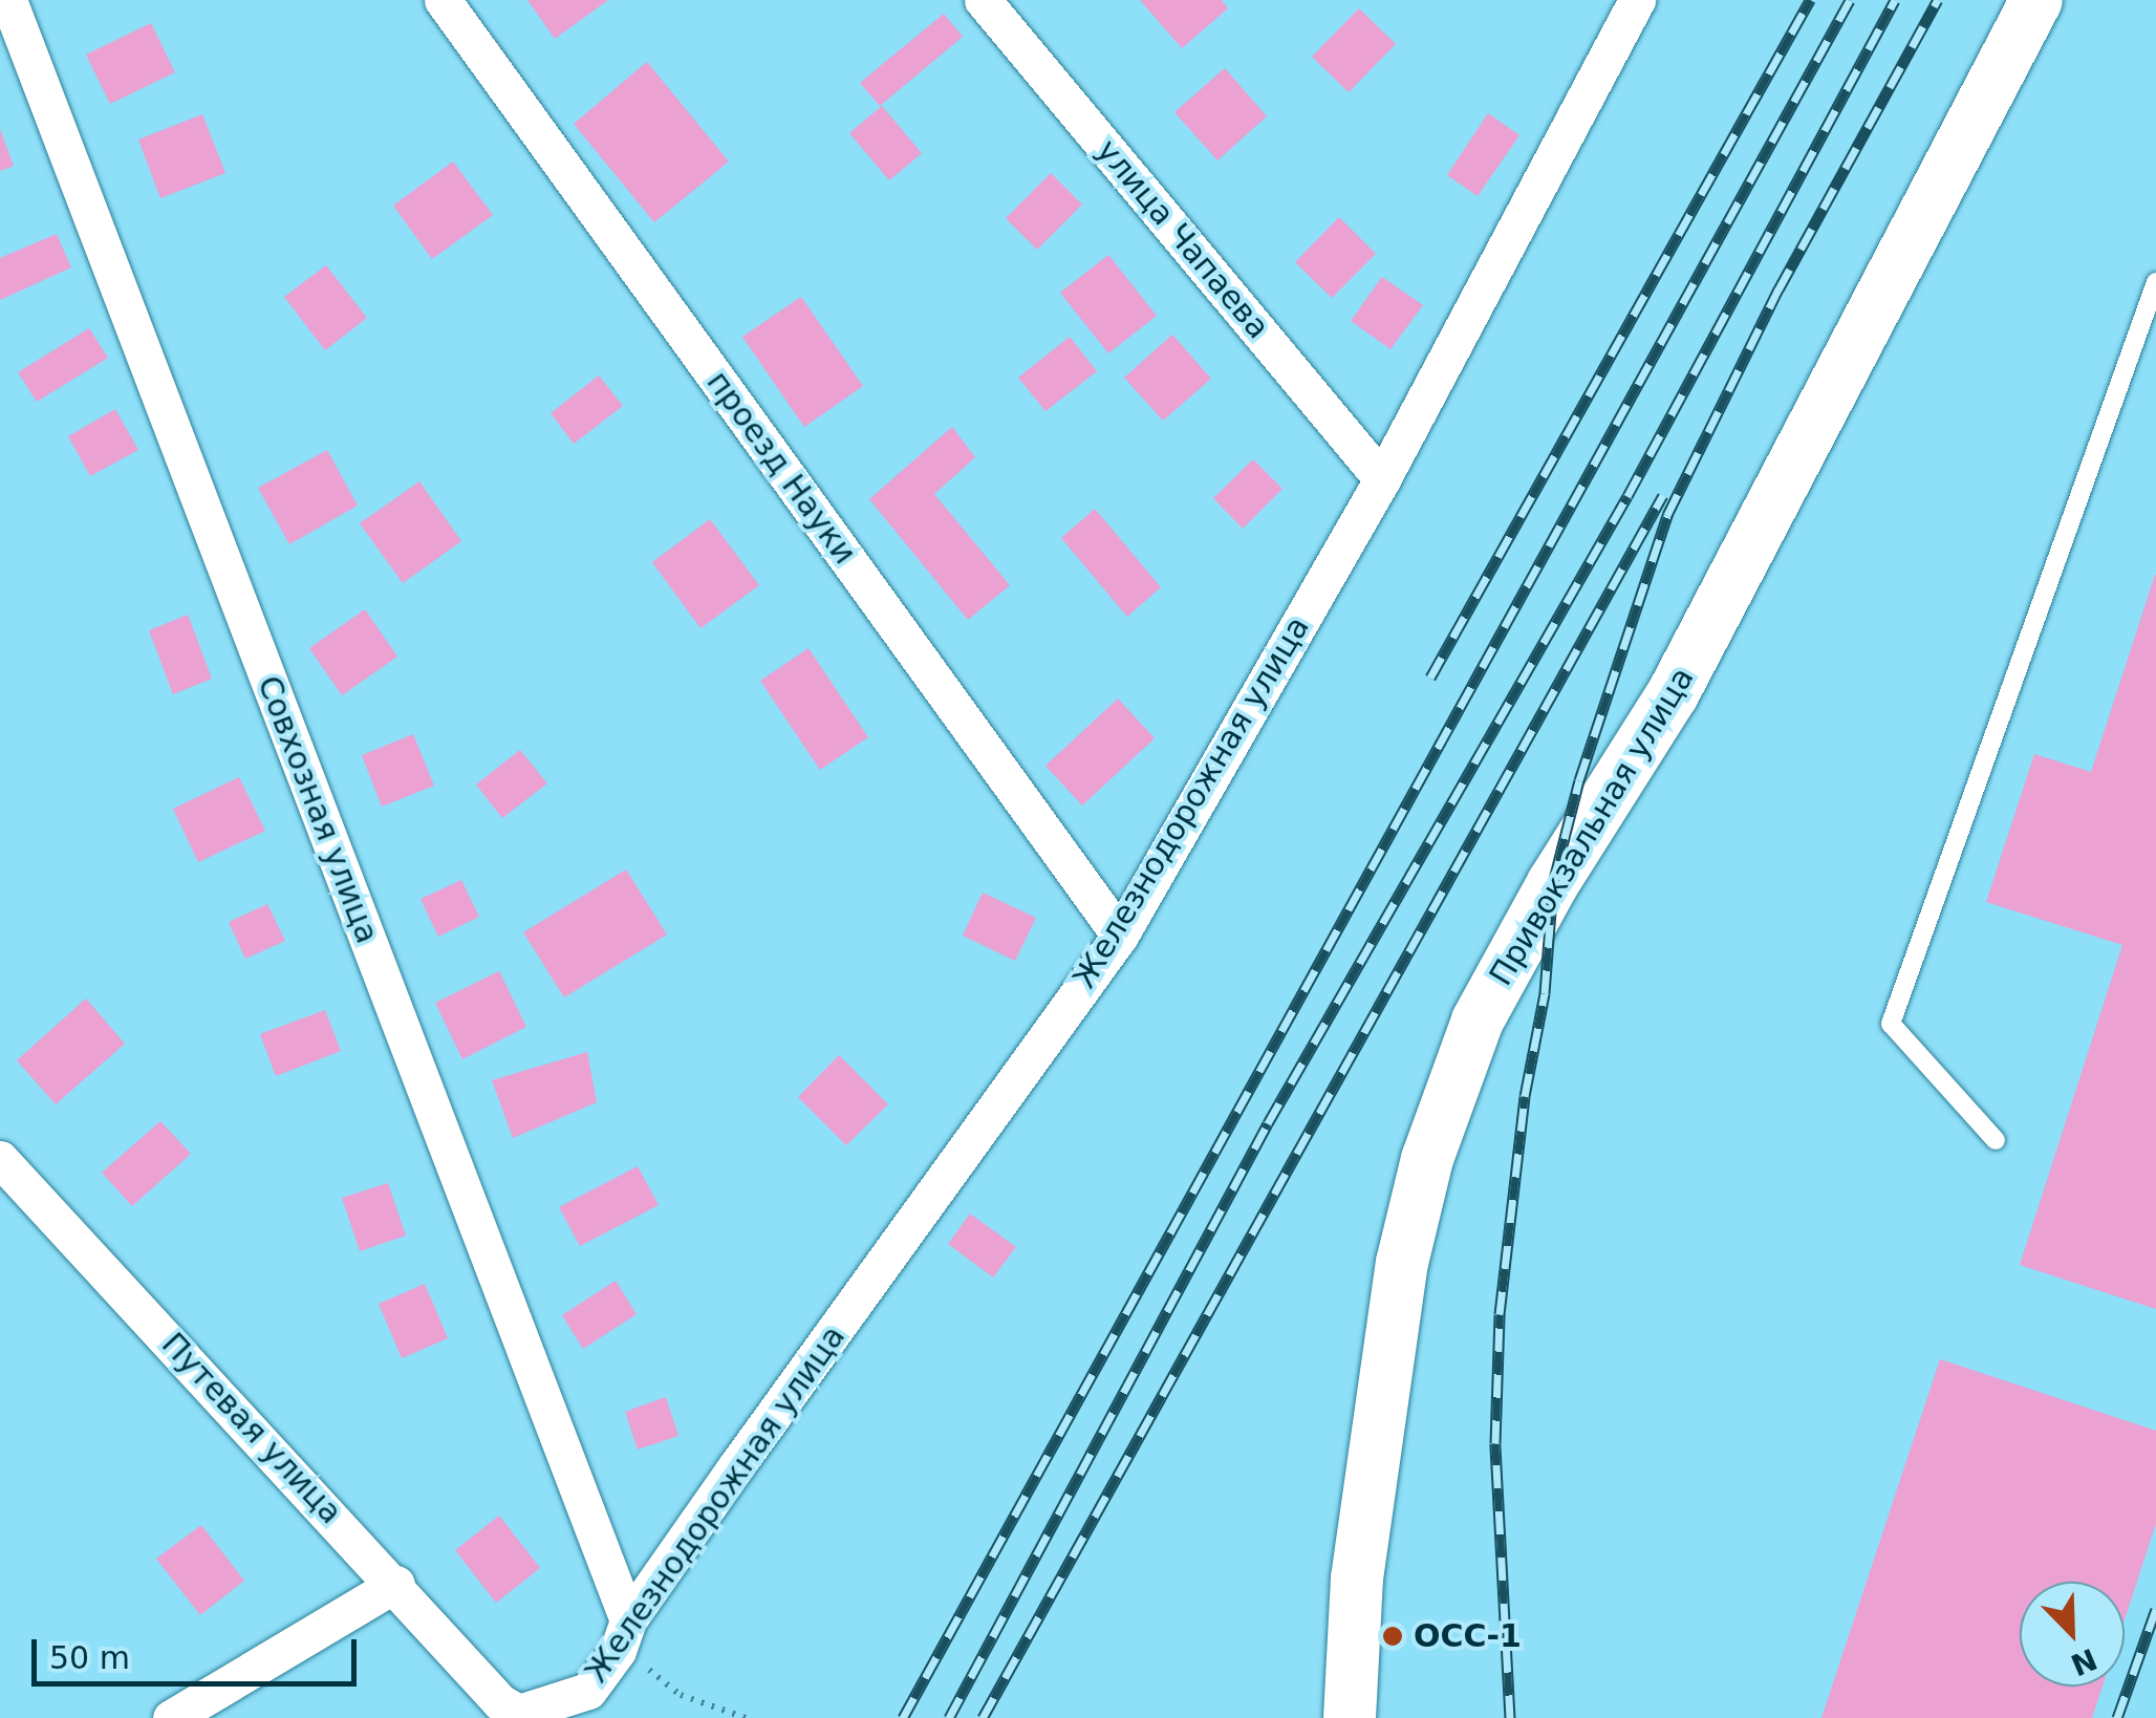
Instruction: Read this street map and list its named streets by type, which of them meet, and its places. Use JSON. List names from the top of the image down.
{
  "streets": {
    "main road": ["Привокзальная улица"],
    "street": [
      "улица Чапаева",
      "проезд Науки",
      "Железнодорожная улица",
      "Совхозная улица",
      "Путевая улица"
    ]
  },
  "crossings": [
    ["улица Чапаева", "Железнодорожная улица"],
    ["проезд Науки", "Железнодорожная улица"],
    ["Железнодорожная улица", "Совхозная улица"],
    ["Железнодорожная улица", "Путевая улица"]
  ],
  "places": ["ОСС-1"],
  "scale_bar": "50 m",
  "north": "bottom right"
}
